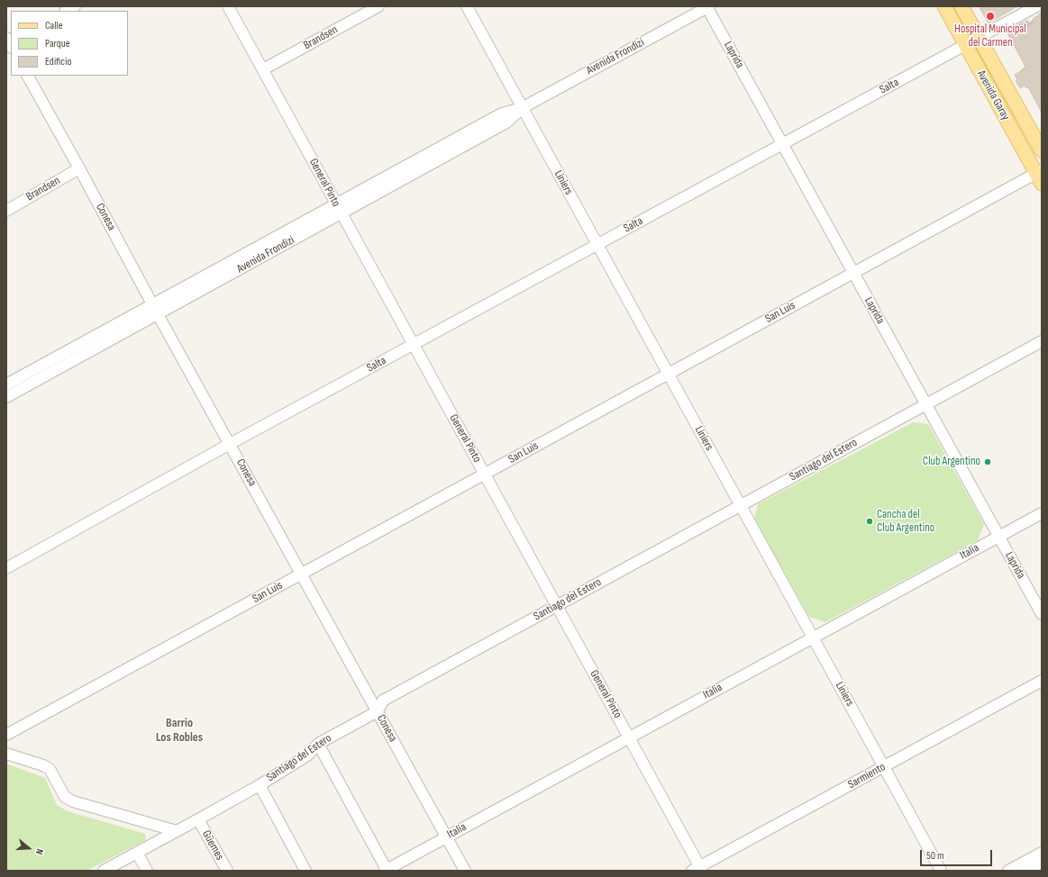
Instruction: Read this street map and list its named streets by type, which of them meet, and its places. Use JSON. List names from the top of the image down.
{
  "streets": {
    "main road": ["Avenida Garay"],
    "street": [
      "Brandsen",
      "Laprida",
      "Avenida Frondizi",
      "Salta",
      "General Pinto",
      "Liniers",
      "Conesa",
      "San Luis",
      "Santiago del Estero",
      "Italia",
      "Sarmiento",
      "Güemes"
    ]
  },
  "crossings": [
    ["Brandsen", "General Pinto"],
    ["Brandsen", "Conesa"],
    ["Laprida", "Avenida Frondizi"],
    ["Laprida", "Salta"],
    ["Laprida", "San Luis"],
    ["Laprida", "Santiago del Estero"],
    ["Laprida", "Italia"],
    ["Avenida Frondizi", "General Pinto"],
    ["Avenida Frondizi", "Liniers"],
    ["Avenida Frondizi", "Conesa"],
    ["Salta", "Avenida Garay"],
    ["Salta", "General Pinto"],
    ["Salta", "Liniers"],
    ["Salta", "Conesa"],
    ["Avenida Garay", "San Luis"],
    ["General Pinto", "San Luis"],
    ["General Pinto", "Santiago del Estero"],
    ["General Pinto", "Italia"],
    ["General Pinto", "Sarmiento"],
    ["Liniers", "San Luis"],
    ["Liniers", "Santiago del Estero"],
    ["Liniers", "Italia"],
    ["Liniers", "Sarmiento"],
    ["Conesa", "San Luis"],
    ["Conesa", "Santiago del Estero"],
    ["Conesa", "Italia"],
    ["Santiago del Estero", "Güemes"]
  ],
  "districts": ["Barrio Los Robles"],
  "places": ["Hospital Municipal del Carmen", "Club Argentino", "Cancha del Club Argentino"],
  "legend": ["Calle", "Parque", "Edificio"],
  "scale_bar": "50 m",
  "north": "right"
}
